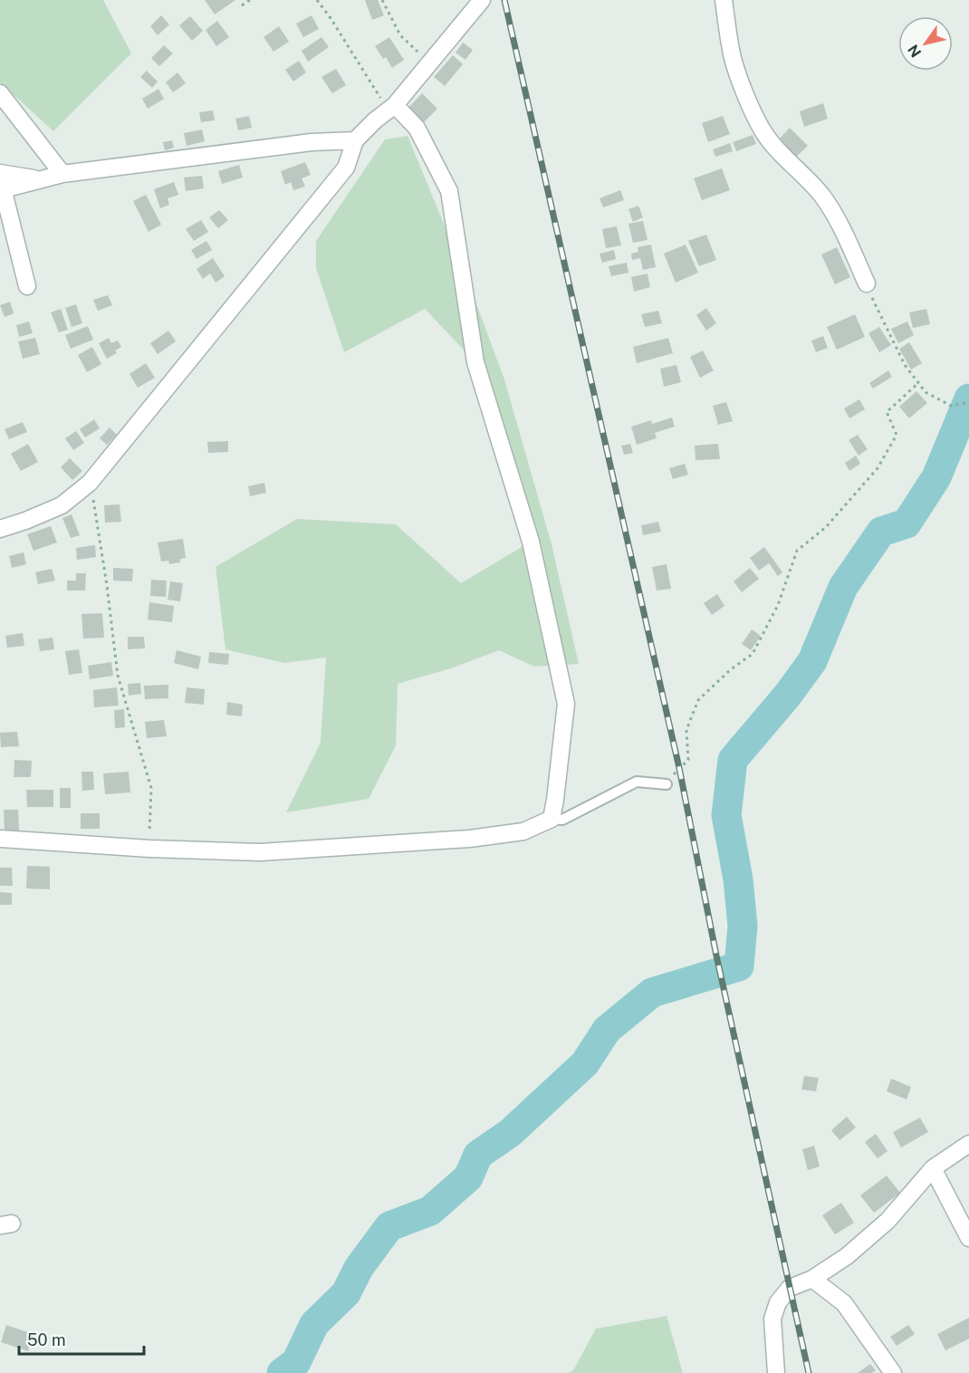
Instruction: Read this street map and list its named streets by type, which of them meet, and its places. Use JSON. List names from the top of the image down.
{
  "scale_bar": "50 m",
  "north": "bottom left"
}
